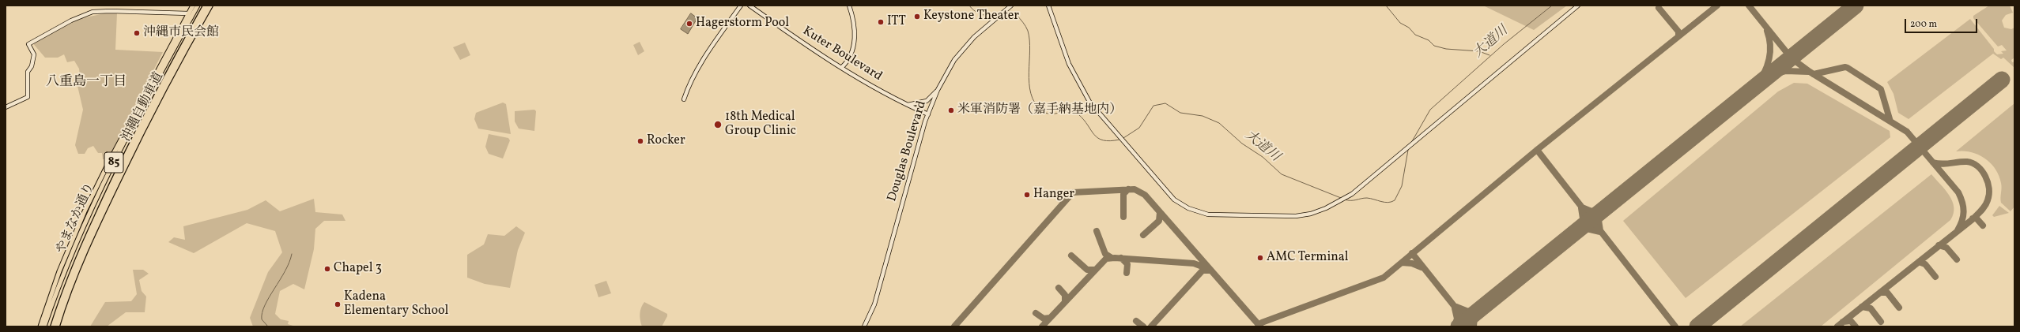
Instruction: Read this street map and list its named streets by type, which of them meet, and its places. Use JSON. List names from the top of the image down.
{
  "streets": {
    "highway": ["沖縄自動車道"],
    "main road": ["85", "やまなか通り"],
    "street": ["Kuter Boulevard", "Douglas Boulevard"]
  },
  "crossings": [
    ["Kuter Boulevard", "Douglas Boulevard"]
  ],
  "districts": ["八重島一丁目"],
  "water": ["大道川"],
  "places": [
    "Keystone Theater",
    "ITT",
    "Hagerstorm Pool",
    "沖縄市民会館",
    "米軍消防署（嘉手納基地内）",
    "18th Medical Group Clinic",
    "Rocker",
    "Hanger",
    "AMC Terminal",
    "Chapel 3",
    "Kadena Elementary School"
  ],
  "scale_bar": "200 m"
}
